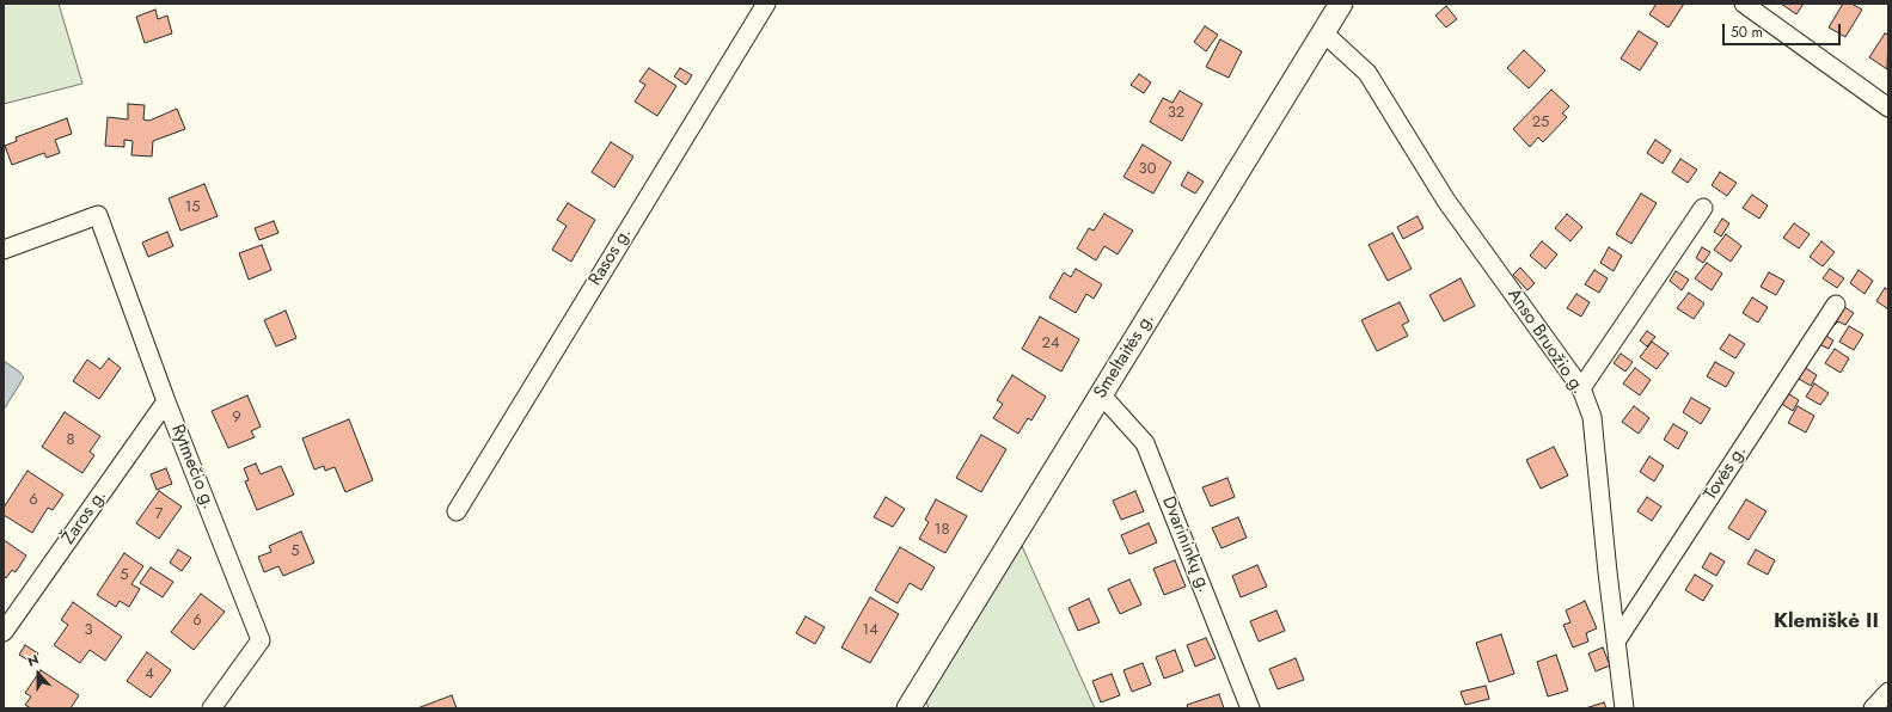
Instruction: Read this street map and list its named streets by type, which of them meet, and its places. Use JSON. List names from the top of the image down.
{
  "streets": {
    "main road": ["Smeltaitės g."],
    "street": [
      "Rasos g.",
      "Anso Bruožio g.",
      "Rytmečio g.",
      "Tovės g.",
      "Žaros g.",
      "Dvarininkų g."
    ]
  },
  "crossings": [
    ["Anso Bruožio g.", "Smeltaitės g."],
    ["Anso Bruožio g.", "Tovės g."],
    ["Smeltaitės g.", "Dvarininkų g."],
    ["Rytmečio g.", "Žaros g."]
  ],
  "districts": ["Klemiškė II"],
  "house_numbers": [
    "32",
    "25",
    "30",
    "15",
    "24",
    "9",
    "8",
    "6",
    "7",
    "18",
    "5",
    "5",
    "6",
    "3",
    "14",
    "4"
  ],
  "scale_bar": "50 m",
  "north": "top"
}
